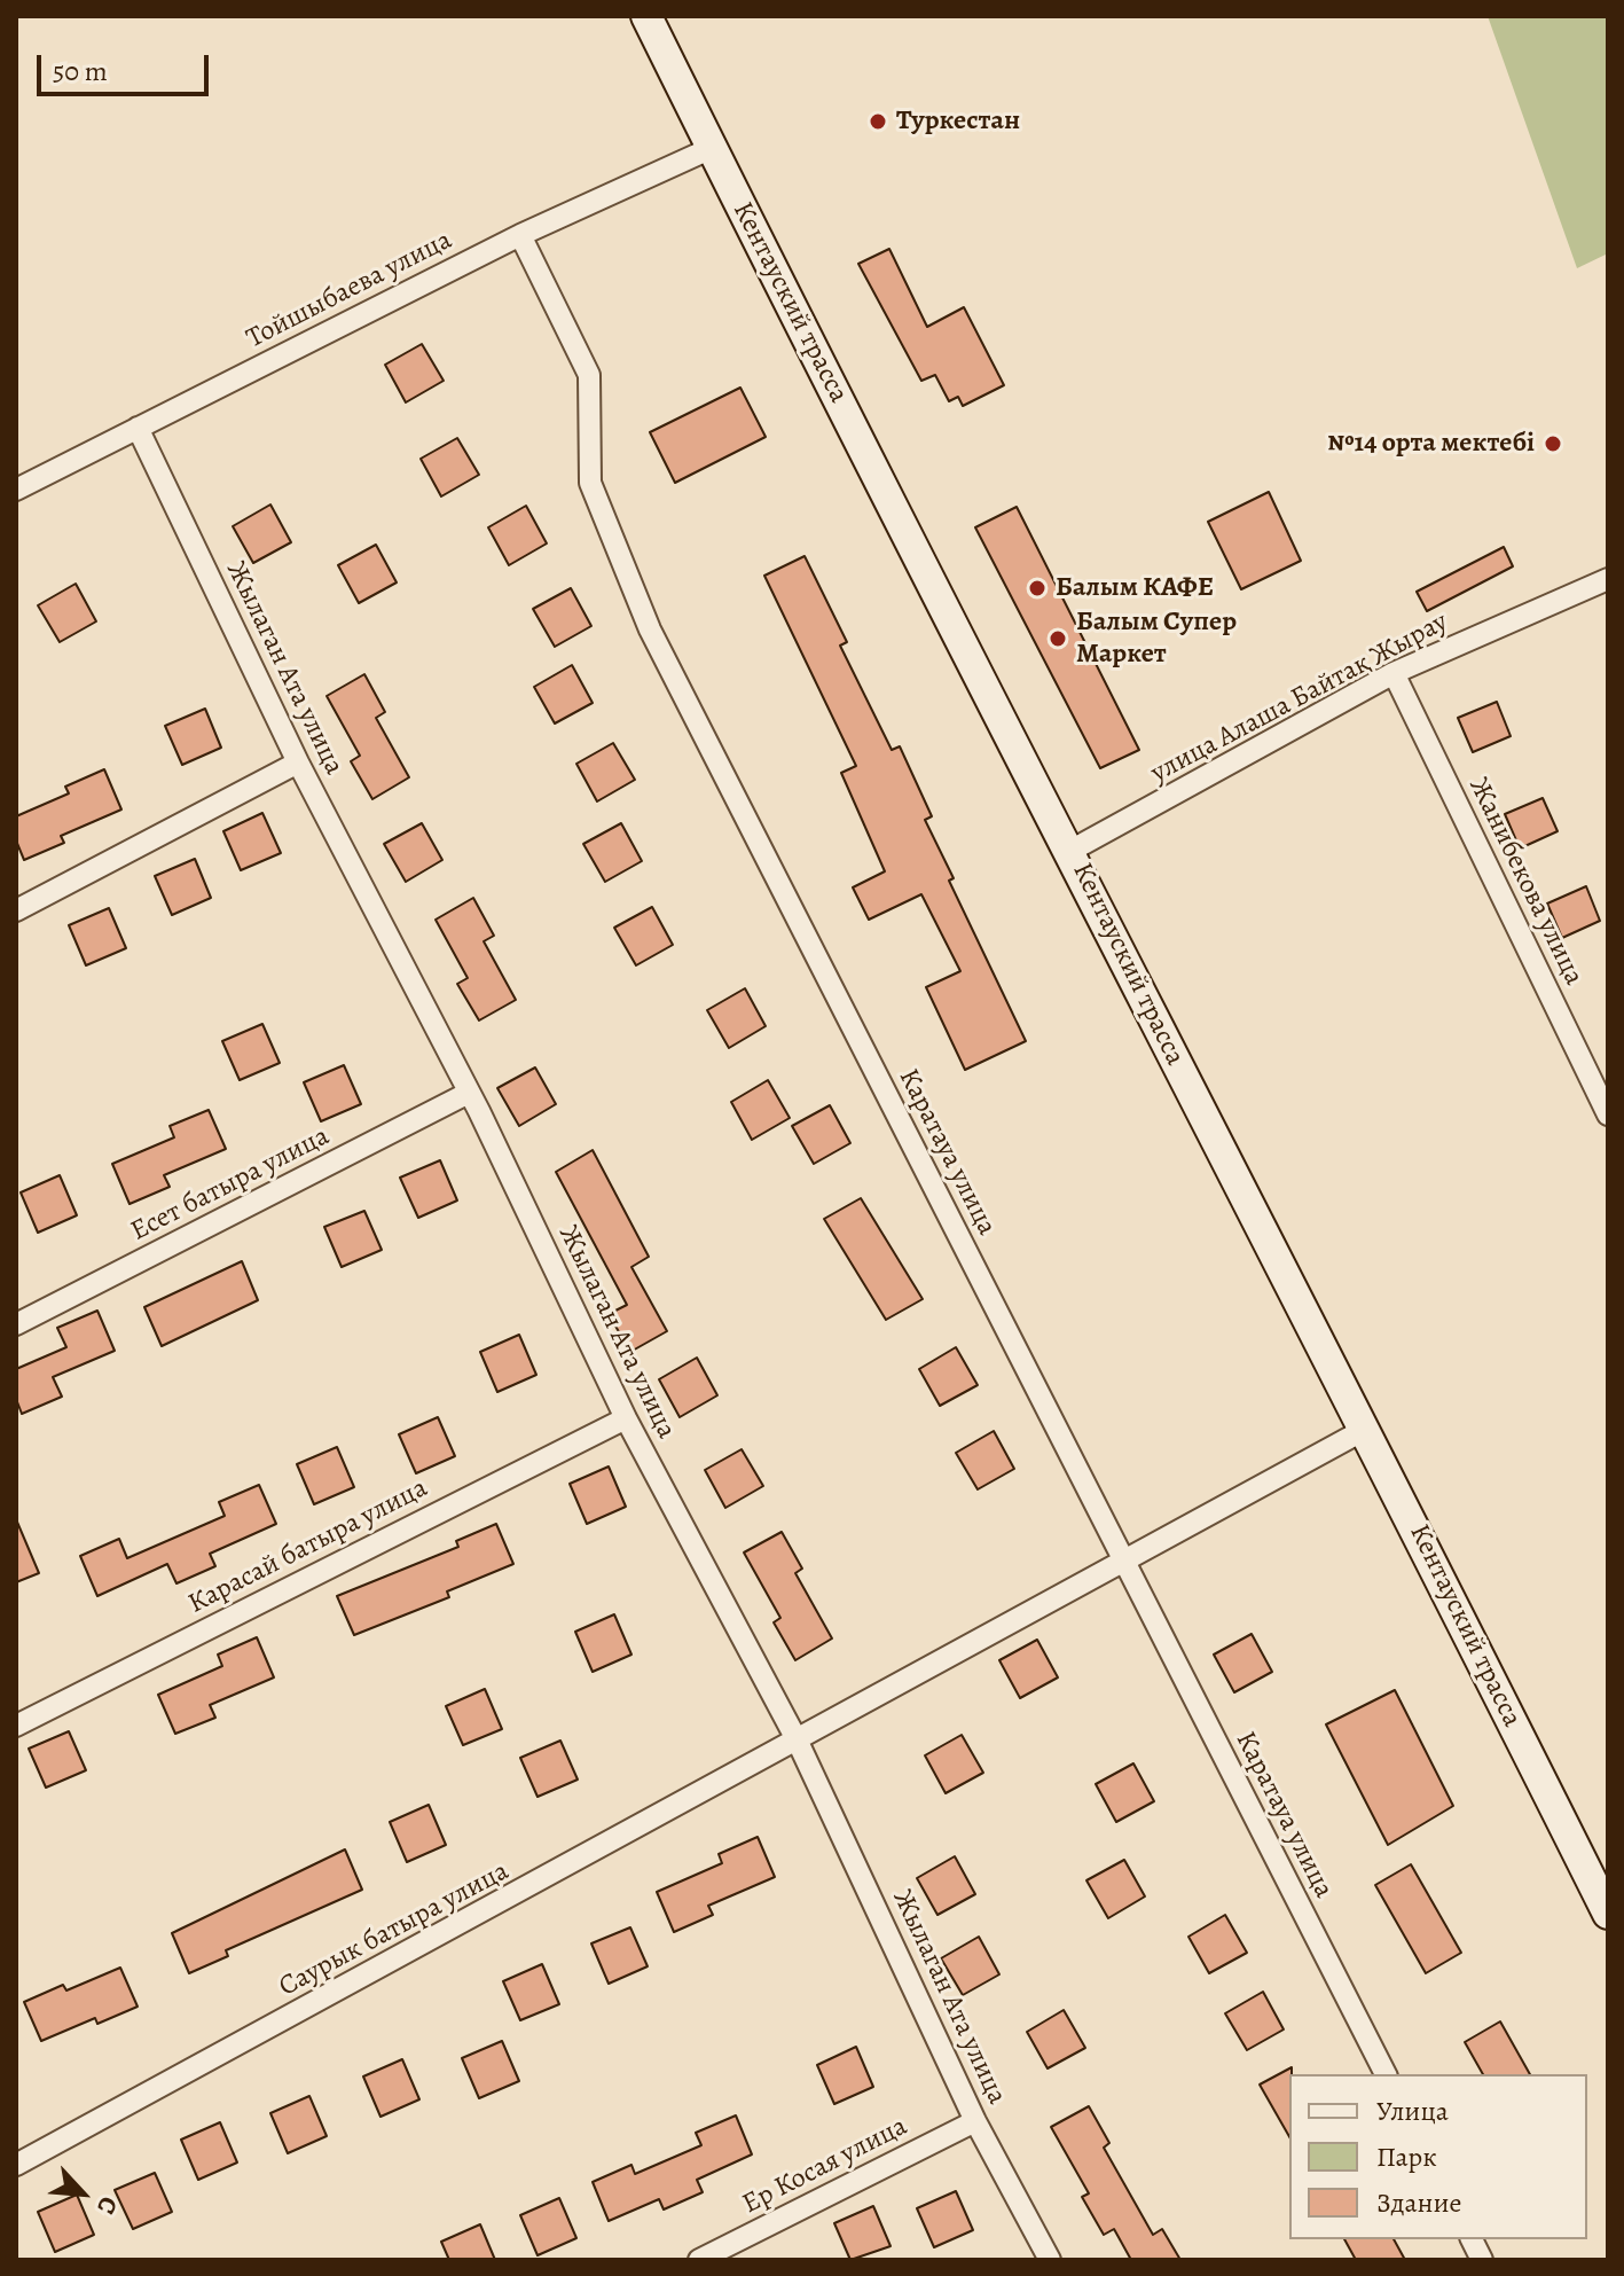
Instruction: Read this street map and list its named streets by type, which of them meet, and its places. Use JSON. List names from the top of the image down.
{
  "streets": {
    "main road": ["Кентауский трасса"],
    "street": [
      "Тойшыбаева улица",
      "Жылаган Ата улица",
      "улица Алаша Байтақ Жырау",
      "Жанибекова улица",
      "Каратауа улица",
      "Есет батыра улица",
      "Карасай батыра улица",
      "Саурык батыра улица",
      "Ер Косая улица"
    ]
  },
  "crossings": [
    ["Тойшыбаева улица", "Кентауский трасса"],
    ["Тойшыбаева улица", "Жылаган Ата улица"],
    ["Тойшыбаева улица", "Каратауа улица"],
    ["Кентауский трасса", "улица Алаша Байтақ Жырау"],
    ["Кентауский трасса", "Саурык батыра улица"],
    ["Жылаган Ата улица", "Есет батыра улица"],
    ["Жылаган Ата улица", "Карасай батыра улица"],
    ["Жылаган Ата улица", "Саурык батыра улица"],
    ["Жылаган Ата улица", "Ер Косая улица"],
    ["улица Алаша Байтақ Жырау", "Жанибекова улица"],
    ["Каратауа улица", "Саурык батыра улица"]
  ],
  "places": [
    "Туркестан",
    "№14 орта мектебі",
    "Балым КАФЕ",
    "Балым Супер Маркет"
  ],
  "legend": ["Улица", "Парк", "Здание"],
  "scale_bar": "50 m",
  "north": "bottom right"
}
